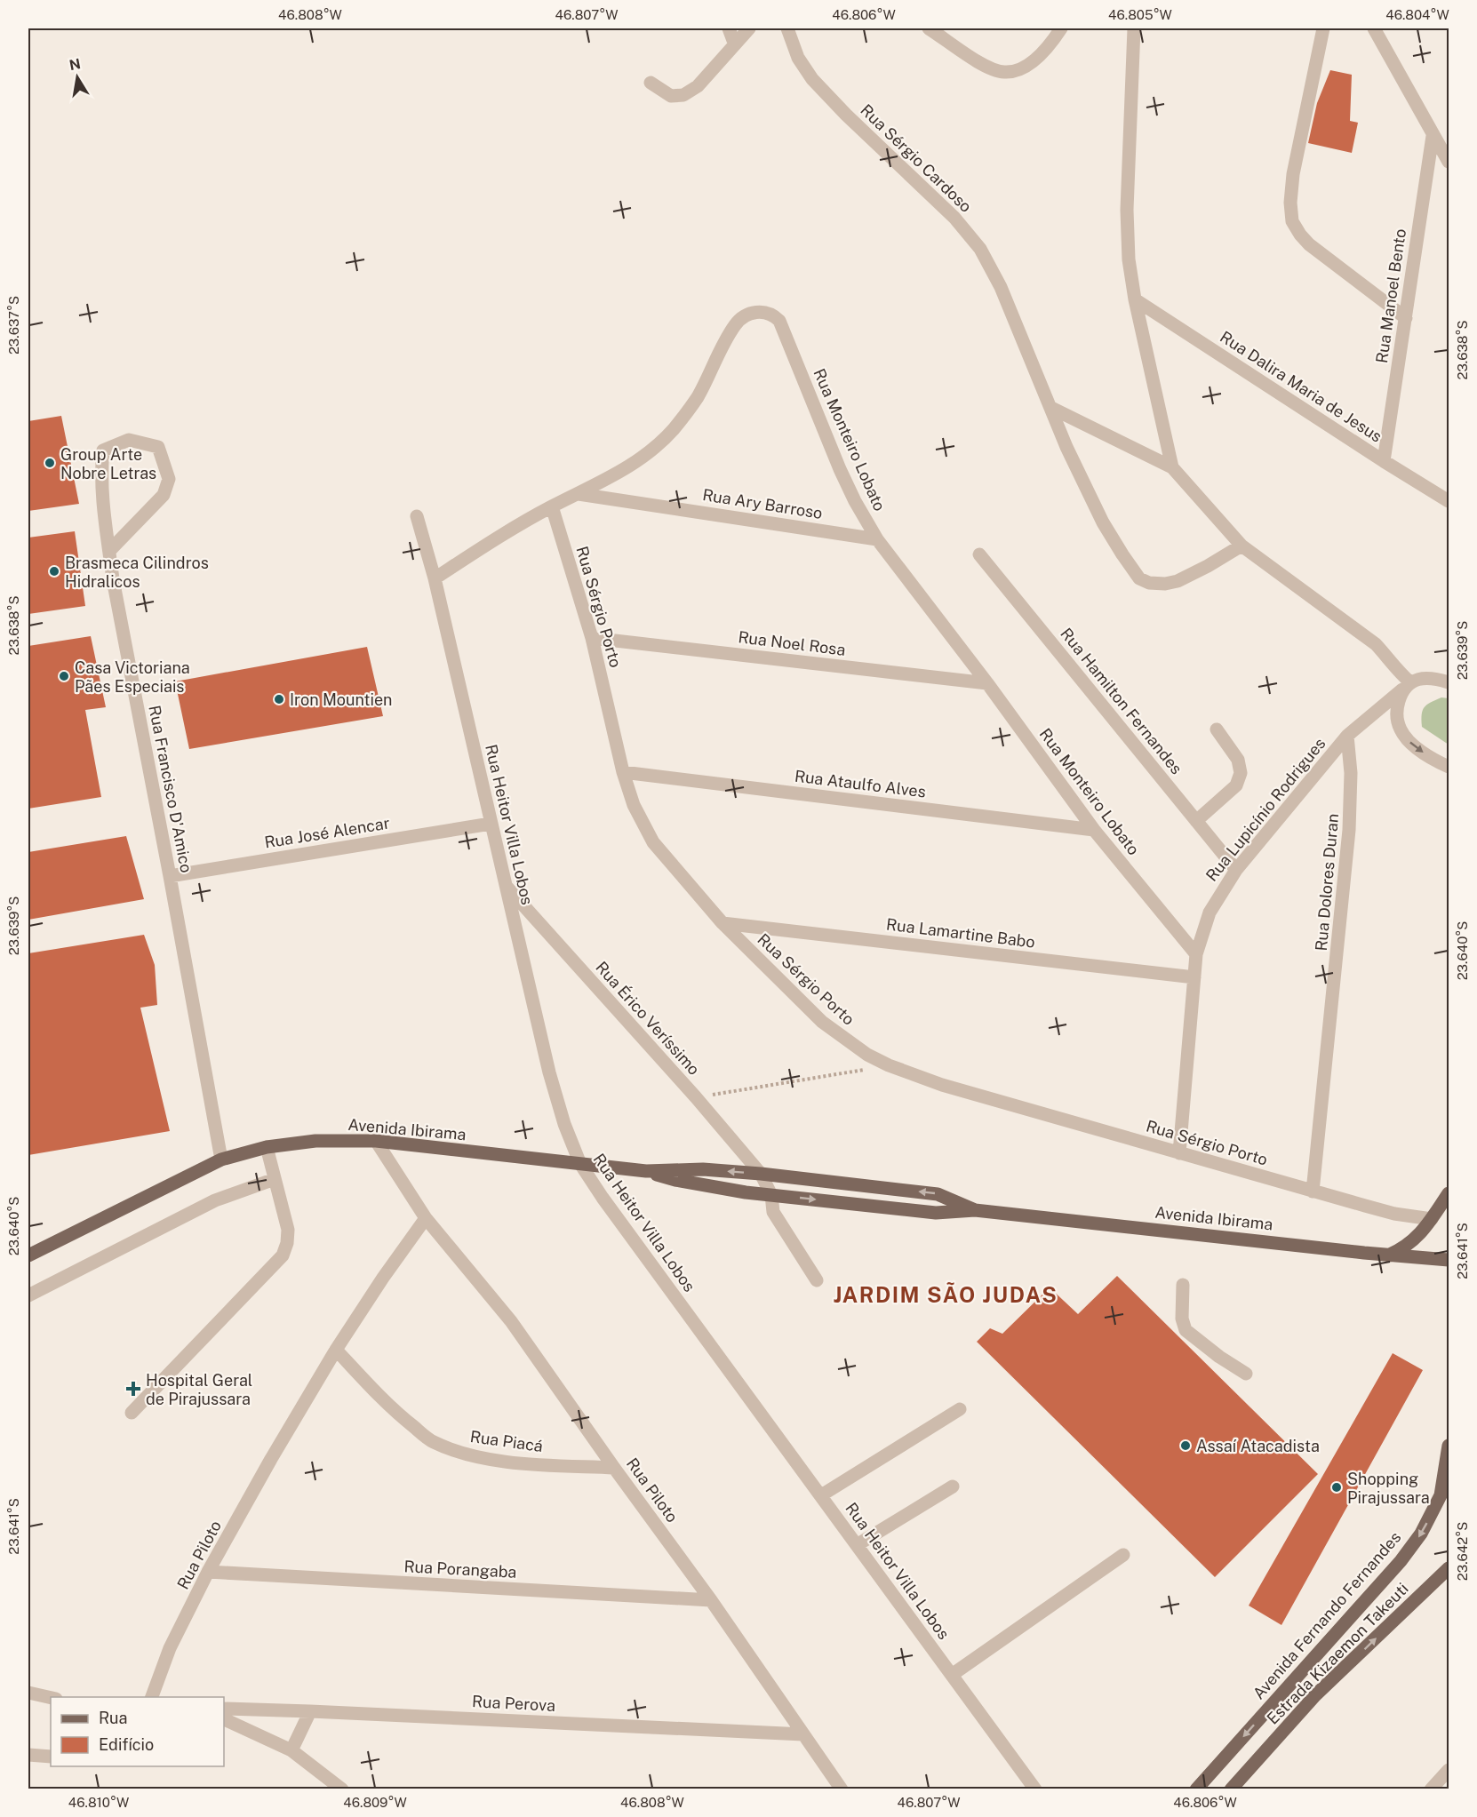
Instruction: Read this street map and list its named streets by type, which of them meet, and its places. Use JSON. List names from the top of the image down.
{
  "streets": {
    "main road": ["Avenida Ibirama", "Avenida Fernando Fernandes", "Estrada Kizaemon Takeuti"],
    "street": [
      "Rua Sérgio Cardoso",
      "Rua Manoel Bento",
      "Rua Dalira Maria de Jesus",
      "Rua Monteiro Lobato",
      "Rua Ary Barroso",
      "Rua Sérgio Porto",
      "Rua Noel Rosa",
      "Rua Hamilton Fernandes",
      "Rua Ataulfo Alves",
      "Rua Francisco D'Amico",
      "Rua Lupicínio Rodrigues",
      "Rua Heitor Villa Lobos",
      "Rua José Alencar",
      "Rua Dolores Duran",
      "Rua Lamartine Babo",
      "Rua Érico Veríssimo",
      "Rua Piacá",
      "Rua Piloto",
      "Rua Porangaba",
      "Rua Perova"
    ]
  },
  "crossings": [
    ["Rua Manoel Bento", "Rua Dalira Maria de Jesus"],
    ["Rua Monteiro Lobato", "Rua Ary Barroso"],
    ["Rua Monteiro Lobato", "Rua Sérgio Porto"],
    ["Rua Monteiro Lobato", "Rua Noel Rosa"],
    ["Rua Monteiro Lobato", "Rua Ataulfo Alves"],
    ["Rua Monteiro Lobato", "Rua Lupicínio Rodrigues"],
    ["Rua Monteiro Lobato", "Rua Heitor Villa Lobos"],
    ["Rua Sérgio Porto", "Rua Noel Rosa"],
    ["Rua Sérgio Porto", "Rua Ataulfo Alves"],
    ["Rua Sérgio Porto", "Rua Lupicínio Rodrigues"],
    ["Rua Sérgio Porto", "Rua Dolores Duran"],
    ["Rua Sérgio Porto", "Rua Lamartine Babo"],
    ["Rua Hamilton Fernandes", "Rua Lupicínio Rodrigues"],
    ["Rua Francisco D'Amico", "Rua José Alencar"],
    ["Rua Francisco D'Amico", "Avenida Ibirama"],
    ["Rua Lupicínio Rodrigues", "Rua Dolores Duran"],
    ["Rua Lupicínio Rodrigues", "Rua Lamartine Babo"],
    ["Rua Heitor Villa Lobos", "Rua José Alencar"],
    ["Rua Heitor Villa Lobos", "Rua Érico Veríssimo"],
    ["Rua Heitor Villa Lobos", "Avenida Ibirama"],
    ["Rua Érico Veríssimo", "Avenida Ibirama"],
    ["Avenida Ibirama", "Rua Piloto"],
    ["Rua Piacá", "Rua Piloto"],
    ["Rua Piloto", "Rua Porangaba"],
    ["Rua Piloto", "Rua Perova"]
  ],
  "one_way": ["Avenida Fernando Fernandes", "Estrada Kizaemon Takeuti"],
  "districts": ["JARDIM SÃO JUDAS"],
  "places": {
    "other": [
      "Group Arte Nobre Letras",
      "Brasmeca Cilindros Hidralicos",
      "Casa Victoriana Pães Especiais",
      "Iron Mountien",
      "Assaí Atacadista",
      "Shopping Pirajussara"
    ],
    "health": ["Hospital Geral de Pirajussara"]
  },
  "legend": ["Rua", "Edifício"],
  "north": "top",
  "coordinates": [
    "46.808°W",
    "46.807°W",
    "46.806°W",
    "46.805°W",
    "46.804°W",
    "23.637°S",
    "23.638°S",
    "23.639°S",
    "23.640°S",
    "23.641°S",
    "23.642°S",
    "46.810°W",
    "46.809°W"
  ]
}
